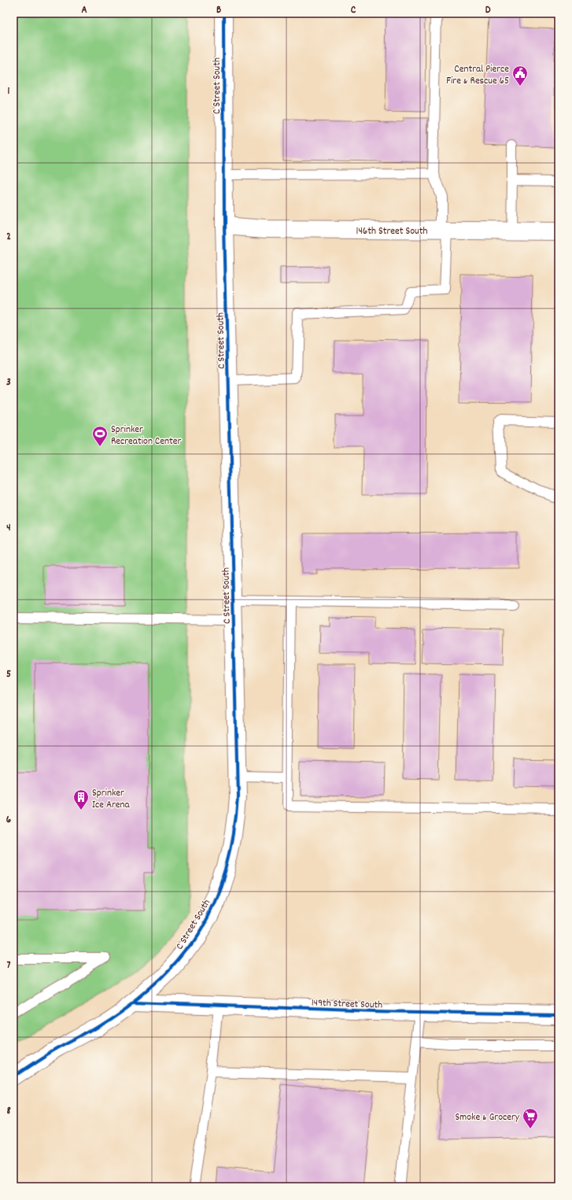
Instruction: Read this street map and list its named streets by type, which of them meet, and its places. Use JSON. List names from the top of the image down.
{
  "streets": {
    "street": ["C Street South", "146th Street South", "149th Street South"]
  },
  "crossings": [
    ["C Street South", "146th Street South"],
    ["C Street South", "149th Street South"]
  ],
  "places": {
    "public building": ["Central Pierce Fire & Rescue 65"],
    "sports": ["Sprinker Recreation Center"],
    "building": ["Sprinker Ice Arena"],
    "supermarket": ["Smoke & Grocery"]
  },
  "grid": {
    "columns": [
      "A",
      "B",
      "C",
      "D"
    ],
    "rows": [
      "1",
      "2",
      "3",
      "4",
      "5",
      "6",
      "7",
      "8"
    ]
  }
}
